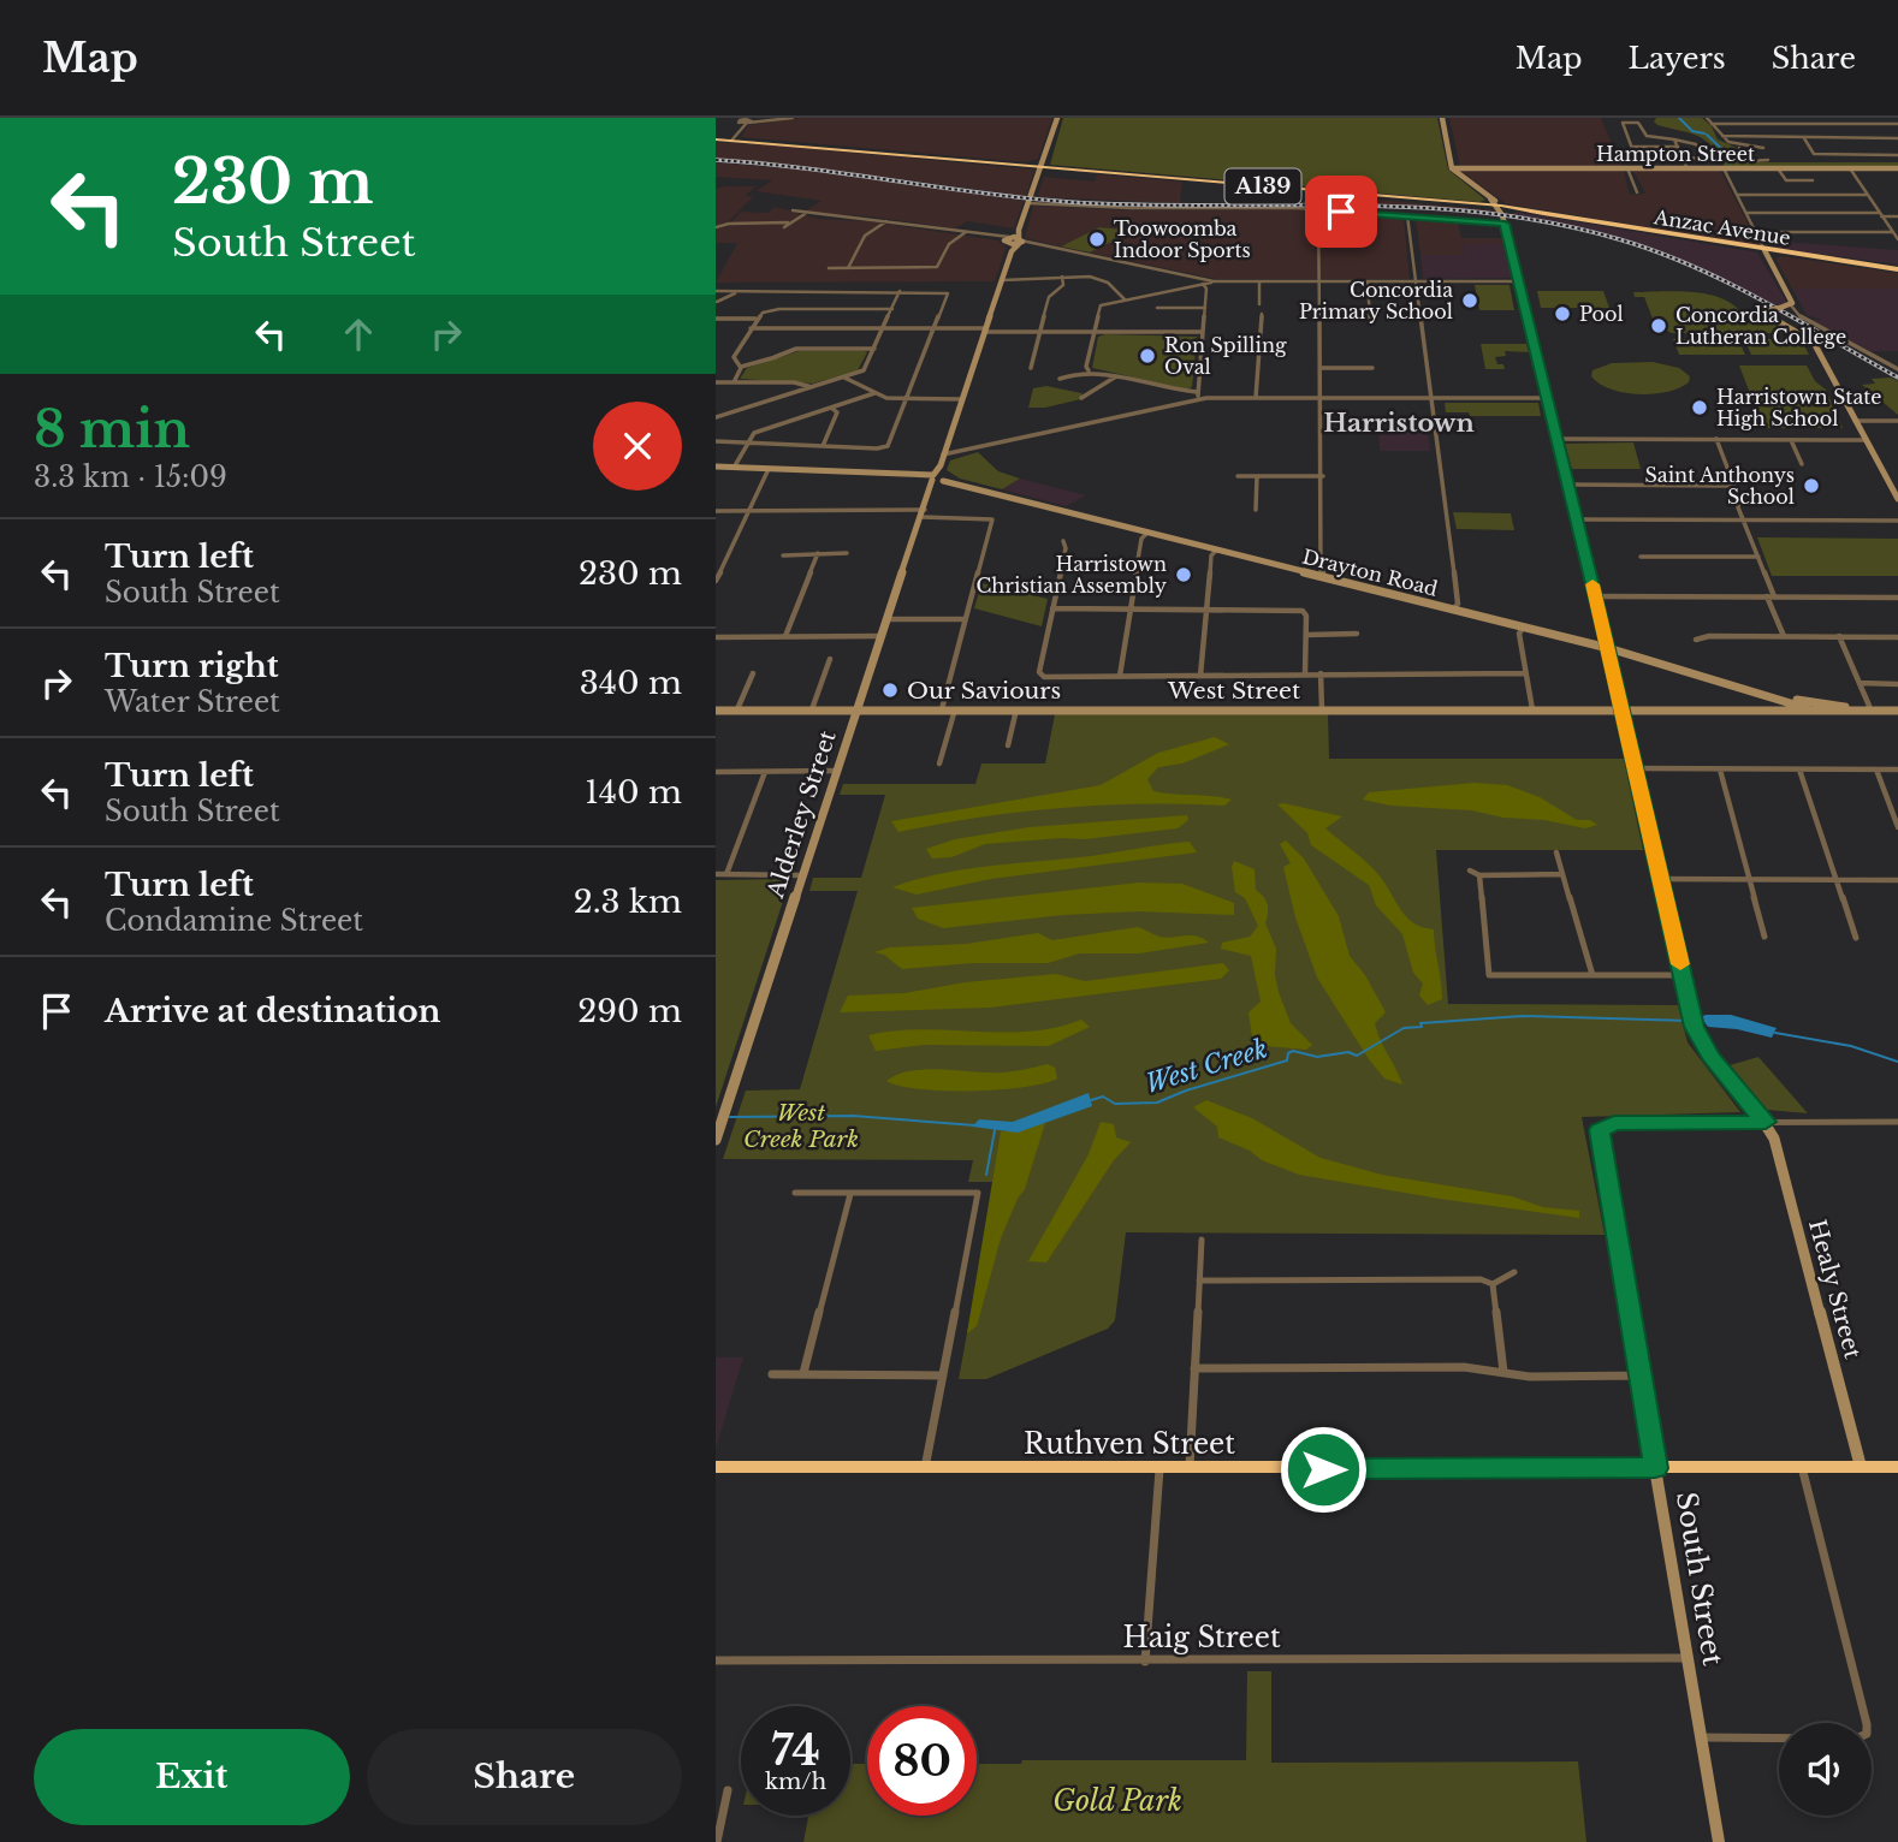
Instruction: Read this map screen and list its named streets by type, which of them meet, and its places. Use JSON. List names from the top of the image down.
{
  "streets": {
    "highway": ["A139", "Anzac Avenue", "Ruthven Street"],
    "street": [
      "Hampton Street",
      "Drayton Road",
      "West Street",
      "Alderley Street",
      "Healy Street",
      "South Street",
      "Haig Street"
    ]
  },
  "crossings": [
    ["Drayton Road", "Alderley Street"],
    ["West Street", "Alderley Street"],
    ["Healy Street", "Ruthven Street"],
    ["Healy Street", "South Street"],
    ["Ruthven Street", "South Street"],
    ["South Street", "Haig Street"]
  ],
  "districts": ["Harristown"],
  "water": ["West Creek"],
  "parks": ["West Creek Park", "Gold Park"],
  "places": [
    "Toowoomba Indoor Sports",
    "Concordia Primary School",
    "Pool",
    "Concordia Lutheran College",
    "Ron Spilling Oval",
    "Harristown State High School",
    "Saint Anthonys School",
    "Harristown Christian Assembly",
    "Our Saviours"
  ],
  "page": {
    "header": "Map",
    "nav": ["Map", "Layers", "Share"],
    "turn": ["230 m", "South Street"],
    "heading": ["8 min", "3.3 km · 15:09"],
    "list": [
      {
        "name": "Turn left",
        "note": "South Street",
        "value": "230 m"
      },
      {
        "name": "Turn right",
        "note": "Water Street",
        "value": "340 m"
      },
      {
        "name": "Turn left",
        "note": "South Street",
        "value": "140 m"
      },
      {
        "name": "Turn left",
        "note": "Condamine Street",
        "value": "2.3 km"
      },
      {
        "name": "Arrive at destination",
        "value": "290 m"
      }
    ],
    "speed": "74 km/h",
    "limit": "80",
    "buttons": ["Exit", "Share"]
  }
}
